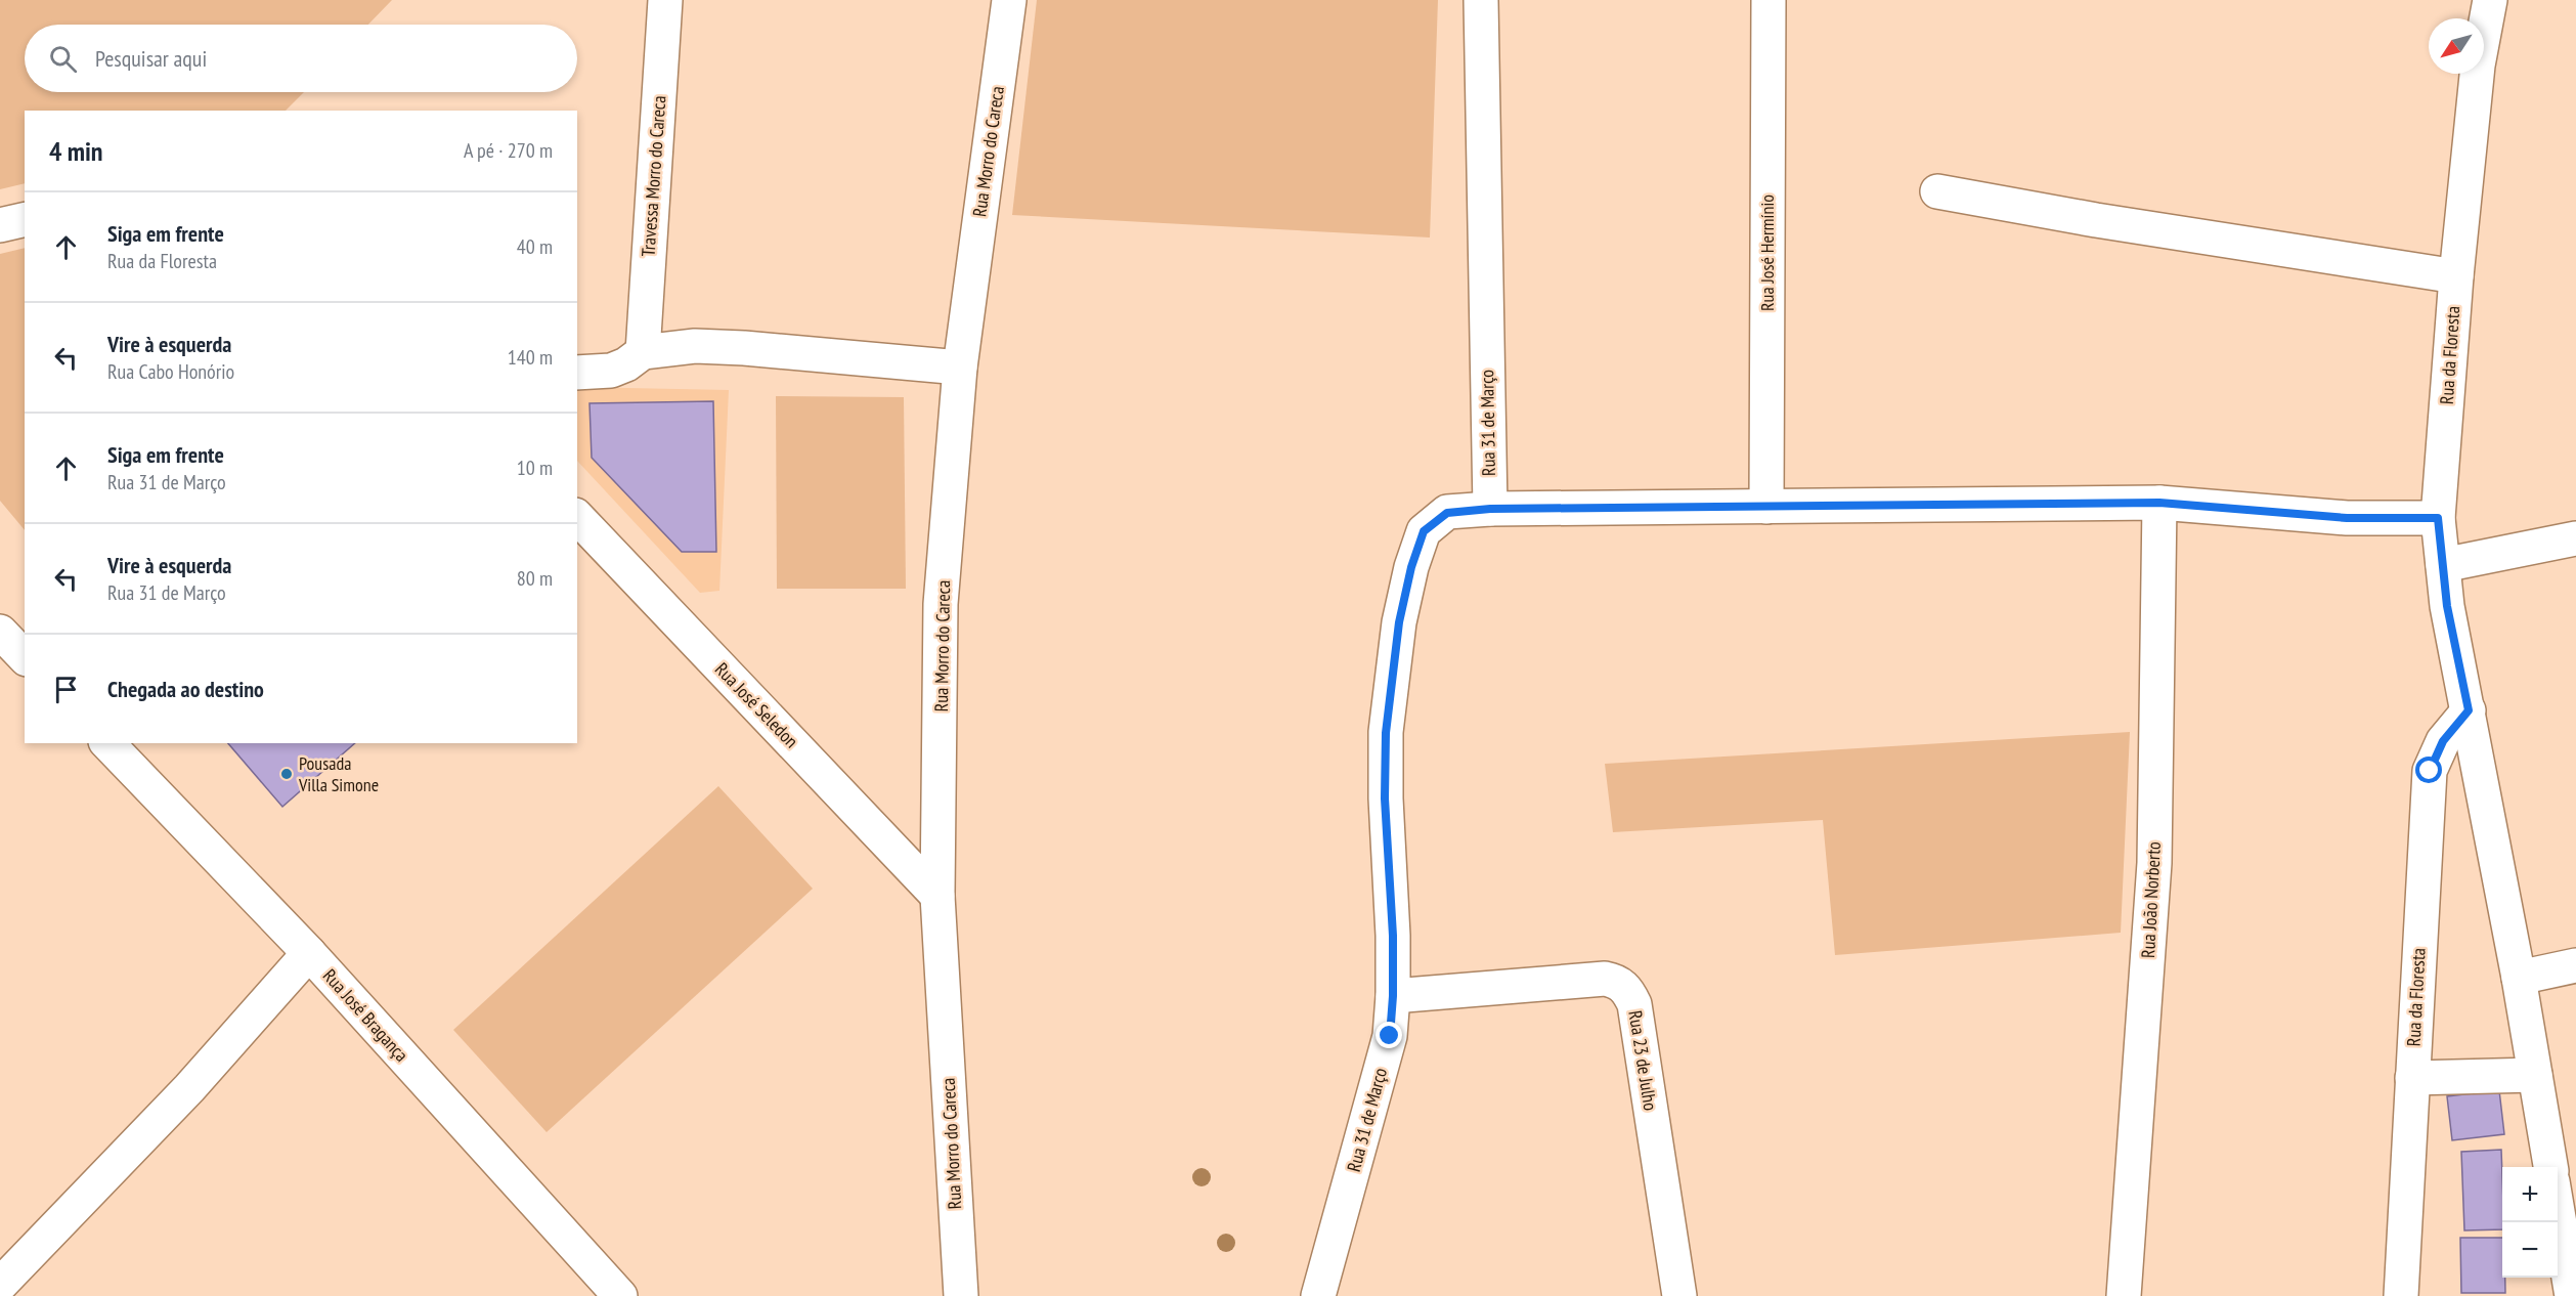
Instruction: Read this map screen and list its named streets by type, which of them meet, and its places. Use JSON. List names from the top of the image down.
{
  "streets": {
    "street": [
      "Rua Morro do Careca",
      "Travessa Morro do Careca",
      "Rua José Hermínio",
      "Rua da Floresta",
      "Rua 31 de Março",
      "Rua José Seledon",
      "Rua João Norberto",
      "Rua José Bragança",
      "Rua 23 de Julho"
    ]
  },
  "crossings": [
    ["Rua Morro do Careca", "Rua José Seledon"],
    ["Rua 31 de Março", "Rua 23 de Julho"]
  ],
  "places": ["Pousada Villa Simone"],
  "north": "bottom left",
  "page": {
    "search": "Pesquisar aqui",
    "heading": ["4 min", "A pé · 270 m"],
    "list": [
      ["Siga em frente", "Rua da Floresta", "40 m"],
      ["Vire à esquerda", "Rua Cabo Honório", "140 m"],
      ["Siga em frente", "Rua 31 de Março", "10 m"],
      ["Vire à esquerda", "Rua 31 de Março", "80 m"],
      "Chegada ao destino"
    ],
    "map_buttons": ["+", "−"]
  }
}
